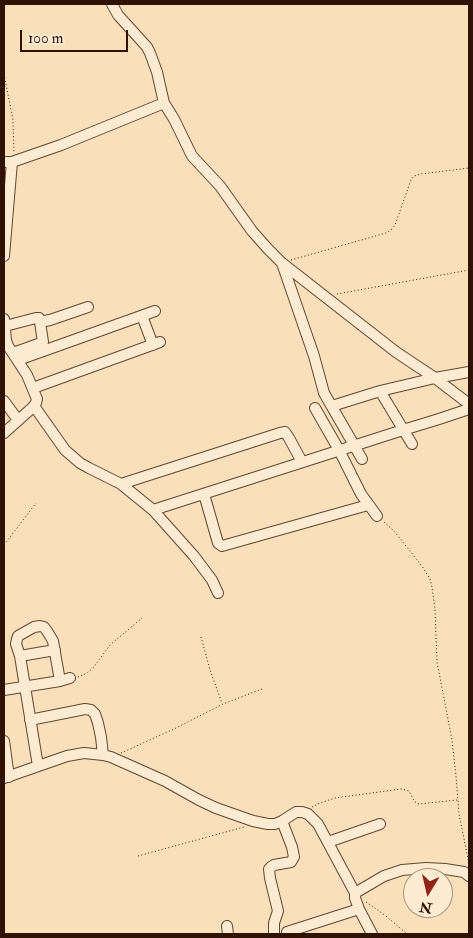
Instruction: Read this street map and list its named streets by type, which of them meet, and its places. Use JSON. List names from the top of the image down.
{
  "scale_bar": "100 m",
  "north": "bottom"
}
